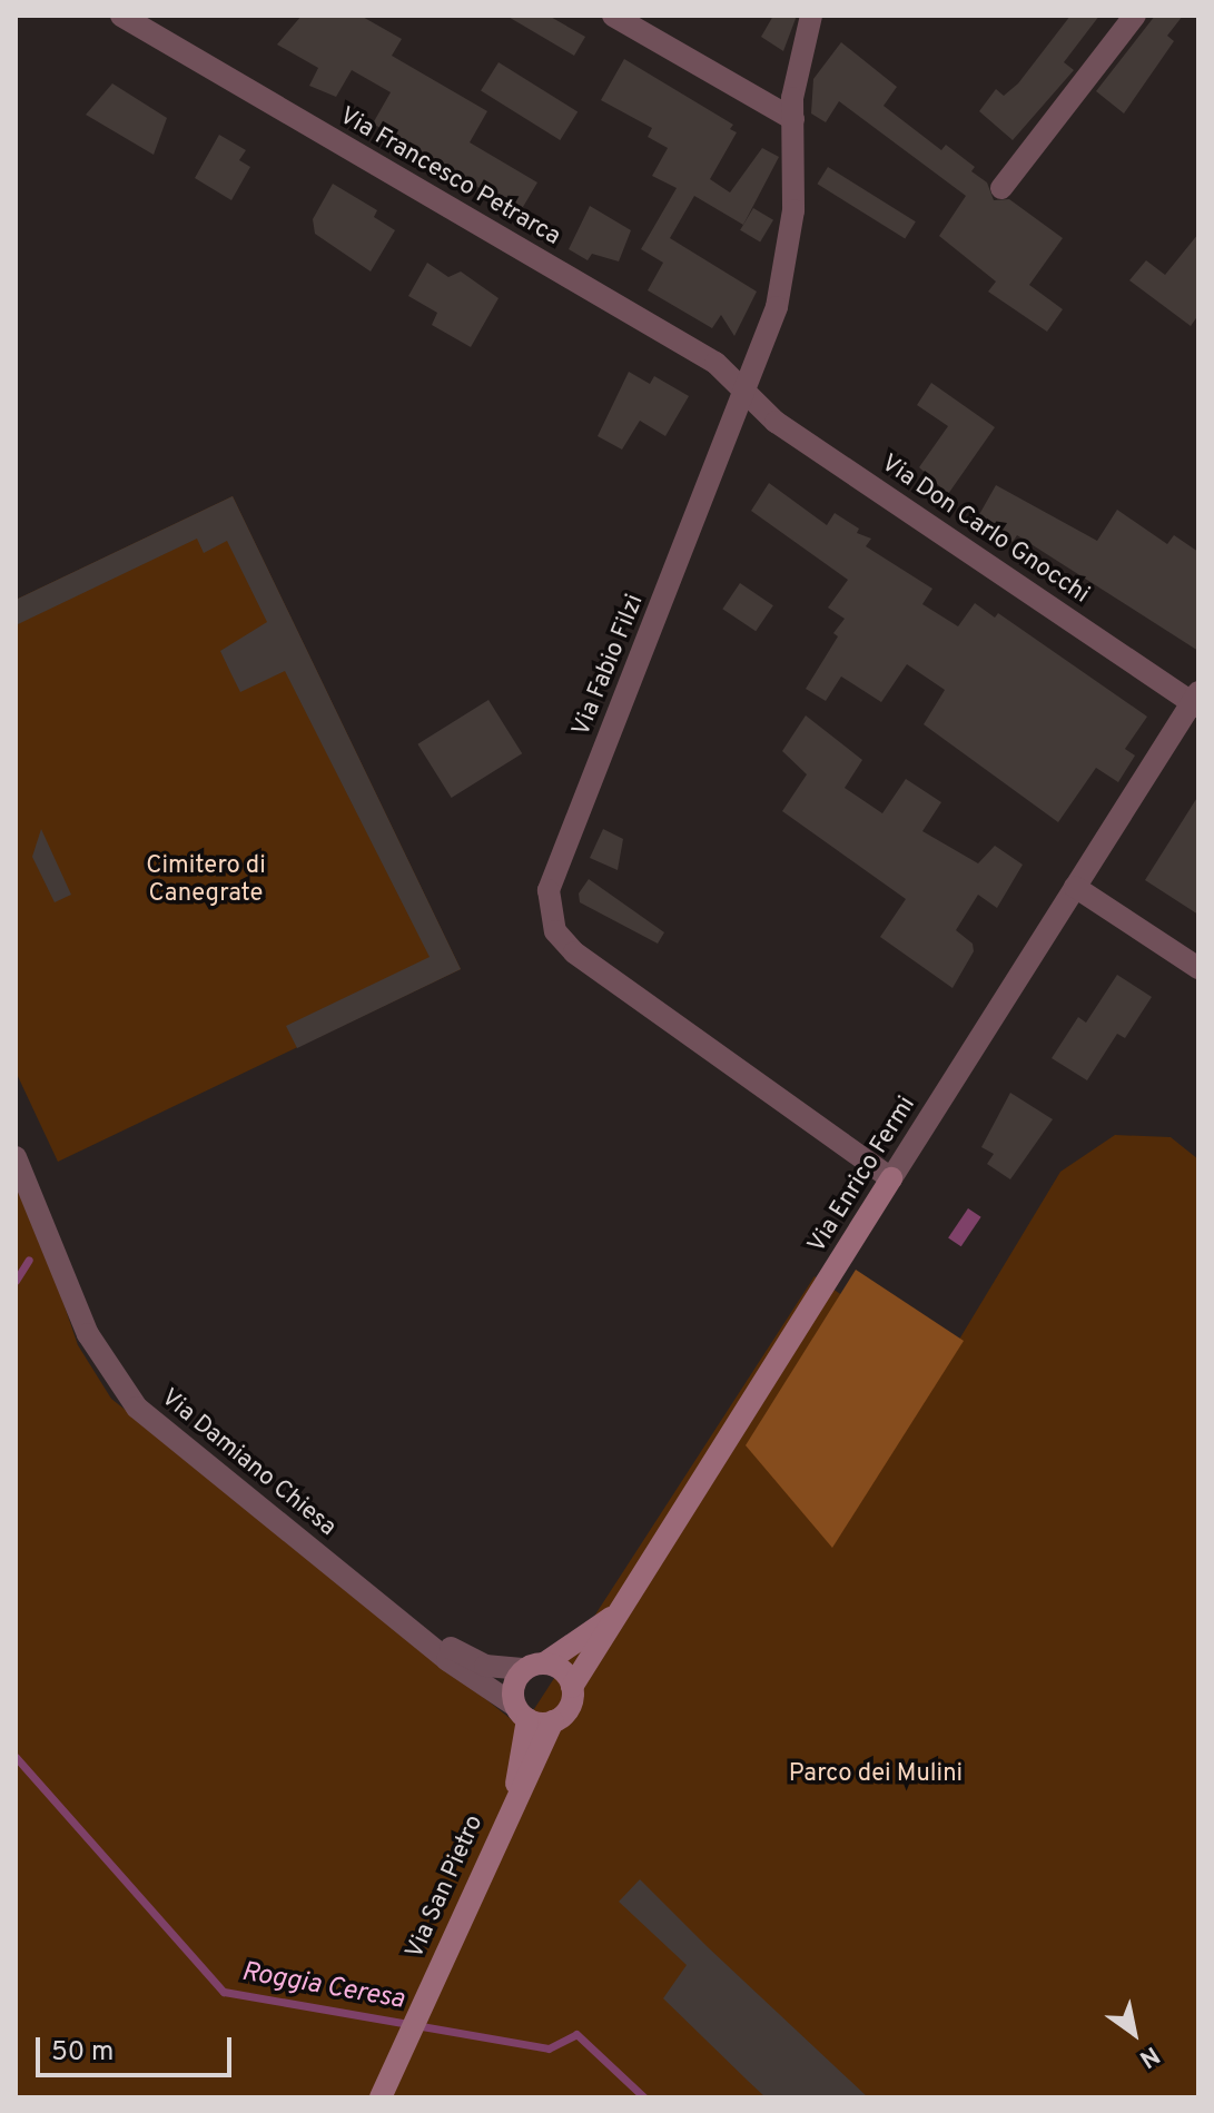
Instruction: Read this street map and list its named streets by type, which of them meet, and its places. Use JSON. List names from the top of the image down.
{
  "streets": {
    "street": [
      "Via Francesco Petrarca",
      "Via Don Carlo Gnocchi",
      "Via Fabio Filzi",
      "Via Enrico Fermi",
      "Via Damiano Chiesa",
      "Via San Pietro"
    ]
  },
  "crossings": [
    ["Via Francesco Petrarca", "Via Don Carlo Gnocchi"],
    ["Via Francesco Petrarca", "Via Fabio Filzi"],
    ["Via Don Carlo Gnocchi", "Via Fabio Filzi"],
    ["Via Don Carlo Gnocchi", "Via Enrico Fermi"],
    ["Via Fabio Filzi", "Via Enrico Fermi"],
    ["Via Enrico Fermi", "Via Damiano Chiesa"],
    ["Via Enrico Fermi", "Via San Pietro"],
    ["Via Damiano Chiesa", "Via San Pietro"]
  ],
  "water": ["Roggia Ceresa"],
  "parks": ["Cimitero di Canegrate", "Parco dei Mulini"],
  "scale_bar": "50 m",
  "north": "bottom right"
}
